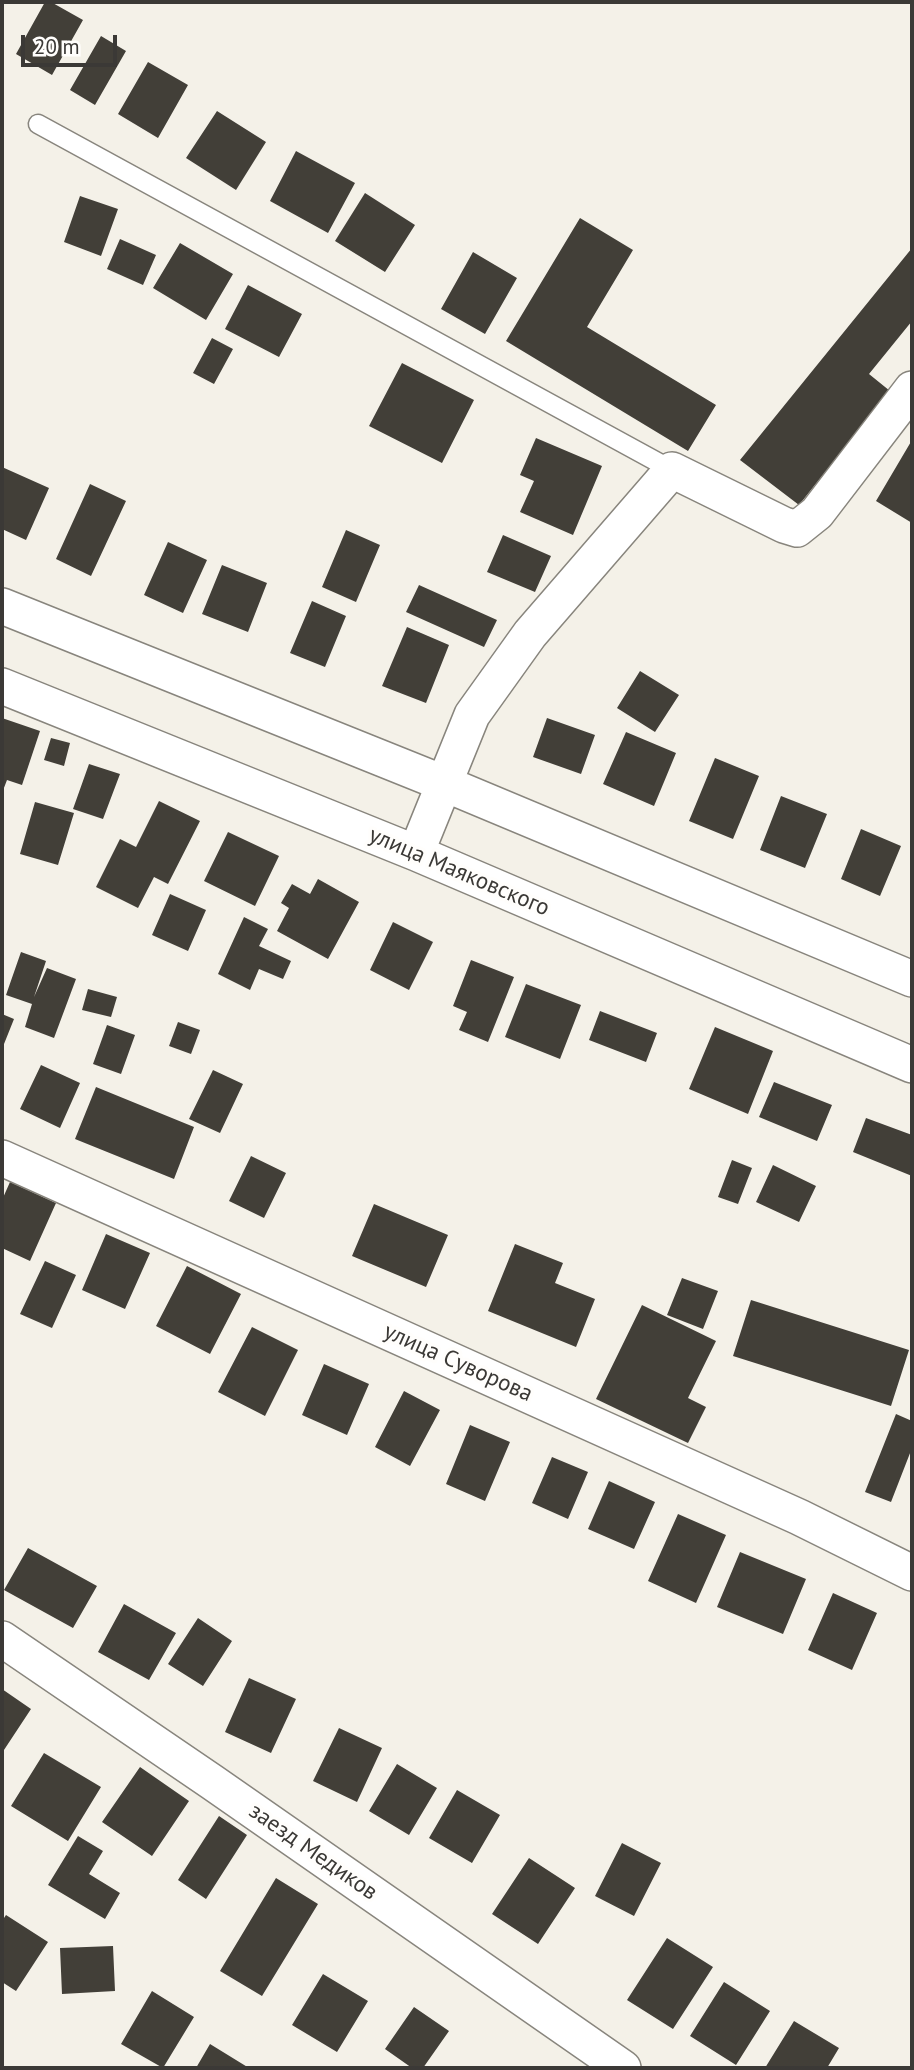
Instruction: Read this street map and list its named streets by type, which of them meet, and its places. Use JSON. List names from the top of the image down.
{
  "streets": {
    "street": ["улица Маяковского", "улица Суворова", "заезд Медиков"]
  },
  "scale_bar": "20 m"
}
